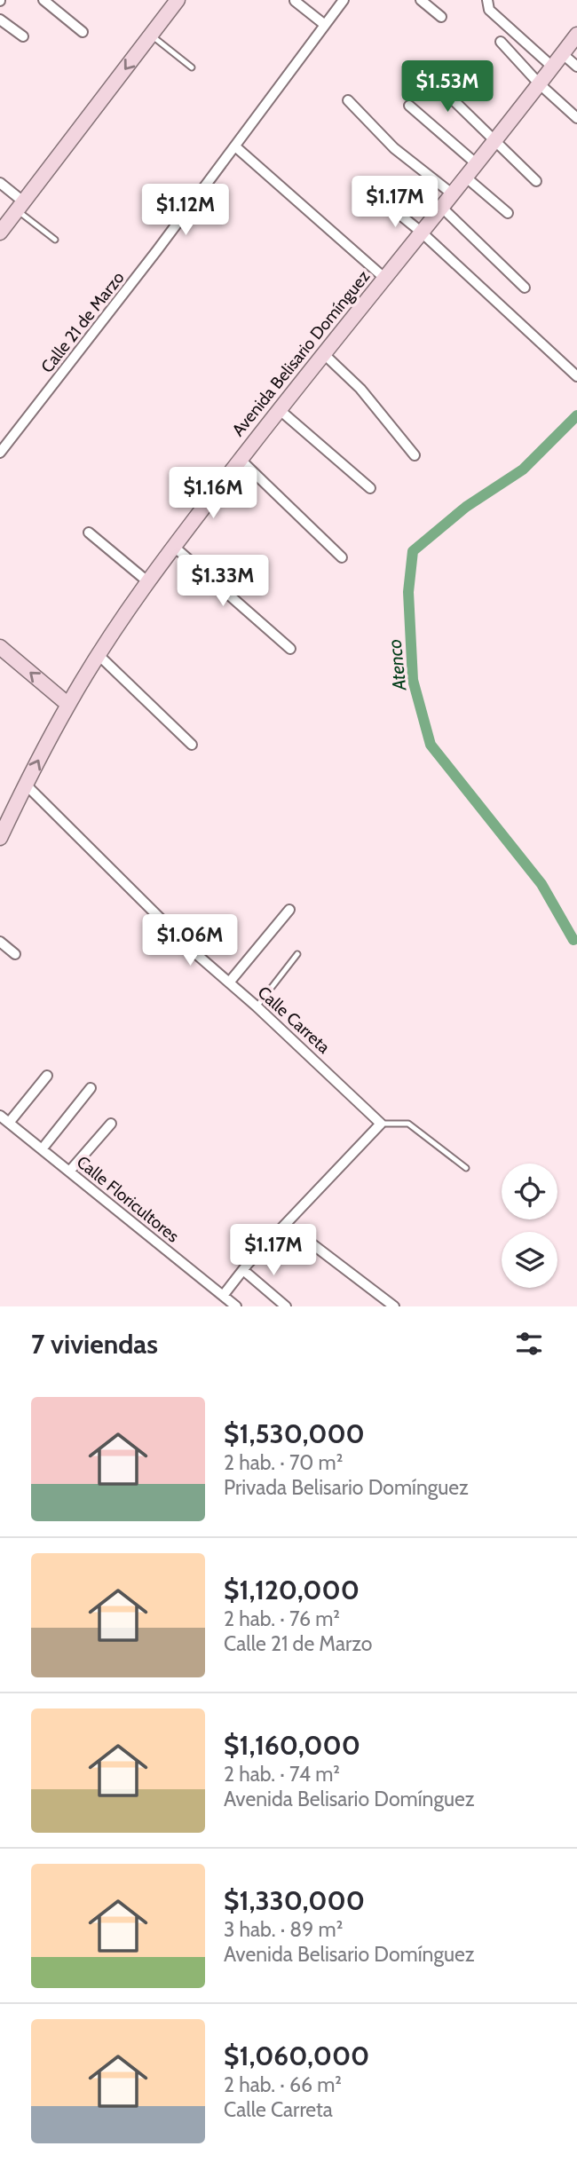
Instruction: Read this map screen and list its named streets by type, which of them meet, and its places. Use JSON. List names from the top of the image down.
{
  "streets": {
    "main road": ["Avenida Belisario Domínguez"],
    "street": ["Calle 21 de Marzo", "Calle Carreta", "Calle Floricultores"]
  },
  "crossings": [
    ["Avenida Belisario Domínguez", "Calle Carreta"]
  ],
  "water": ["Atenco"],
  "page": {
    "price": [
      "$1.53M",
      "$1.17M",
      "$1.12M",
      "$1.16M",
      "$1.33M",
      "$1.06M",
      "$1.17M"
    ],
    "heading": "7 viviendas",
    "list": [
      {
        "name": "$1,530,000",
        "note": "2 hab. · 70 m² · Privada Belisario Domínguez"
      },
      {
        "name": "$1,120,000",
        "note": "2 hab. · 76 m² · Calle 21 de Marzo"
      },
      {
        "name": "$1,160,000",
        "note": "2 hab. · 74 m² · Avenida Belisario Domínguez"
      },
      {
        "name": "$1,330,000",
        "note": "3 hab. · 89 m² · Avenida Belisario Domínguez"
      },
      {
        "name": "$1,060,000",
        "note": "2 hab. · 66 m² · Calle Carreta"
      }
    ]
  }
}
